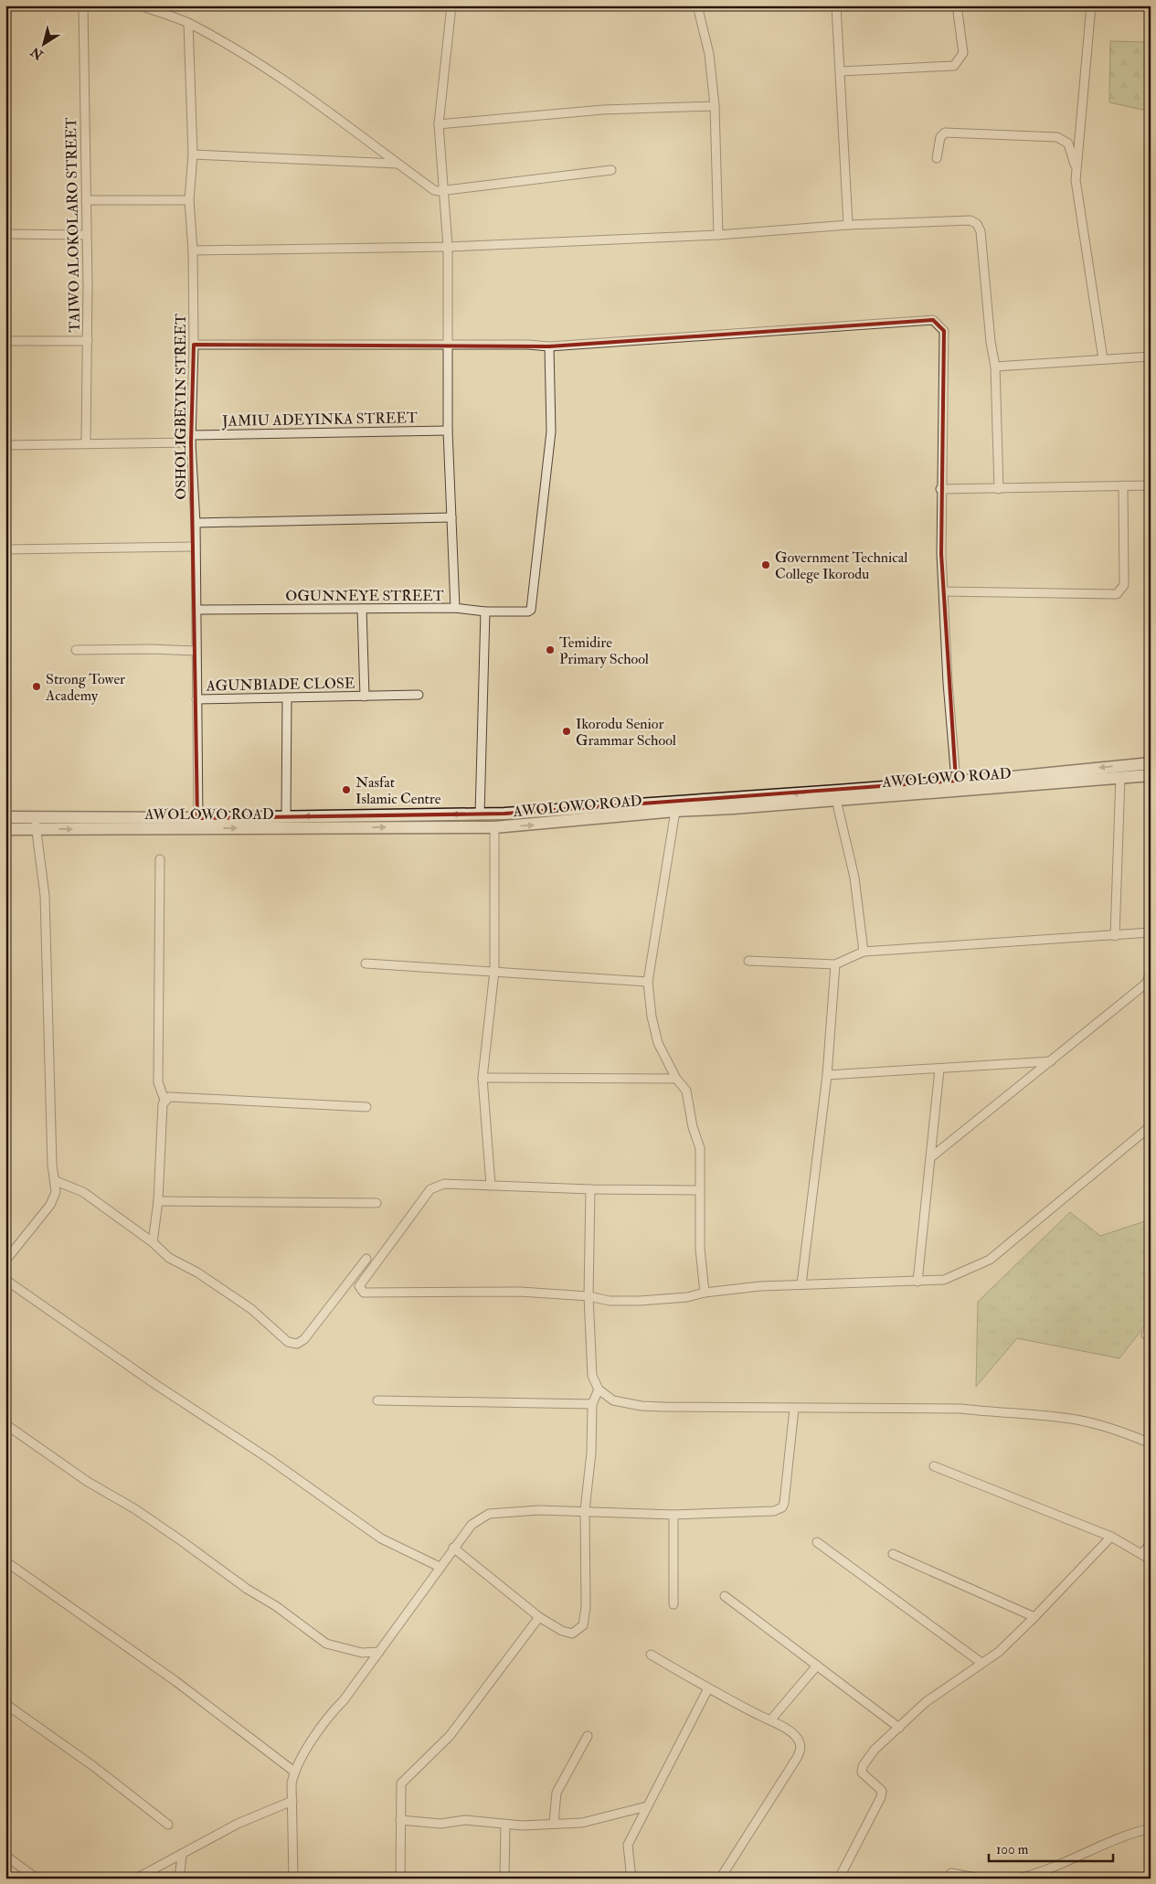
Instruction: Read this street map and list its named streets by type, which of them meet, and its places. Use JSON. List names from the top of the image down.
{
  "streets": {
    "main road": ["AWOLOWO ROAD"],
    "street": [
      "TAIWO ALOKOLARO STREET",
      "OSHOLIGBEYIN STREET",
      "JAMIU ADEYINKA STREET",
      "OGUNNEYE STREET",
      "AGUNBIADE CLOSE"
    ]
  },
  "crossings": [
    ["TAIWO ALOKOLARO STREET", "JAMIU ADEYINKA STREET"],
    ["OSHOLIGBEYIN STREET", "JAMIU ADEYINKA STREET"],
    ["OSHOLIGBEYIN STREET", "OGUNNEYE STREET"],
    ["OSHOLIGBEYIN STREET", "AGUNBIADE CLOSE"],
    ["OSHOLIGBEYIN STREET", "AWOLOWO ROAD"],
    ["OGUNNEYE STREET", "AGUNBIADE CLOSE"]
  ],
  "places": [
    "Government Technical College Ikorodu",
    "Temidire Primary School",
    "Strong Tower Academy",
    "Ikorodu Senior Grammar School",
    "Nasfat Islamic Centre"
  ],
  "scale_bar": "100 m",
  "north": "bottom left"
}
